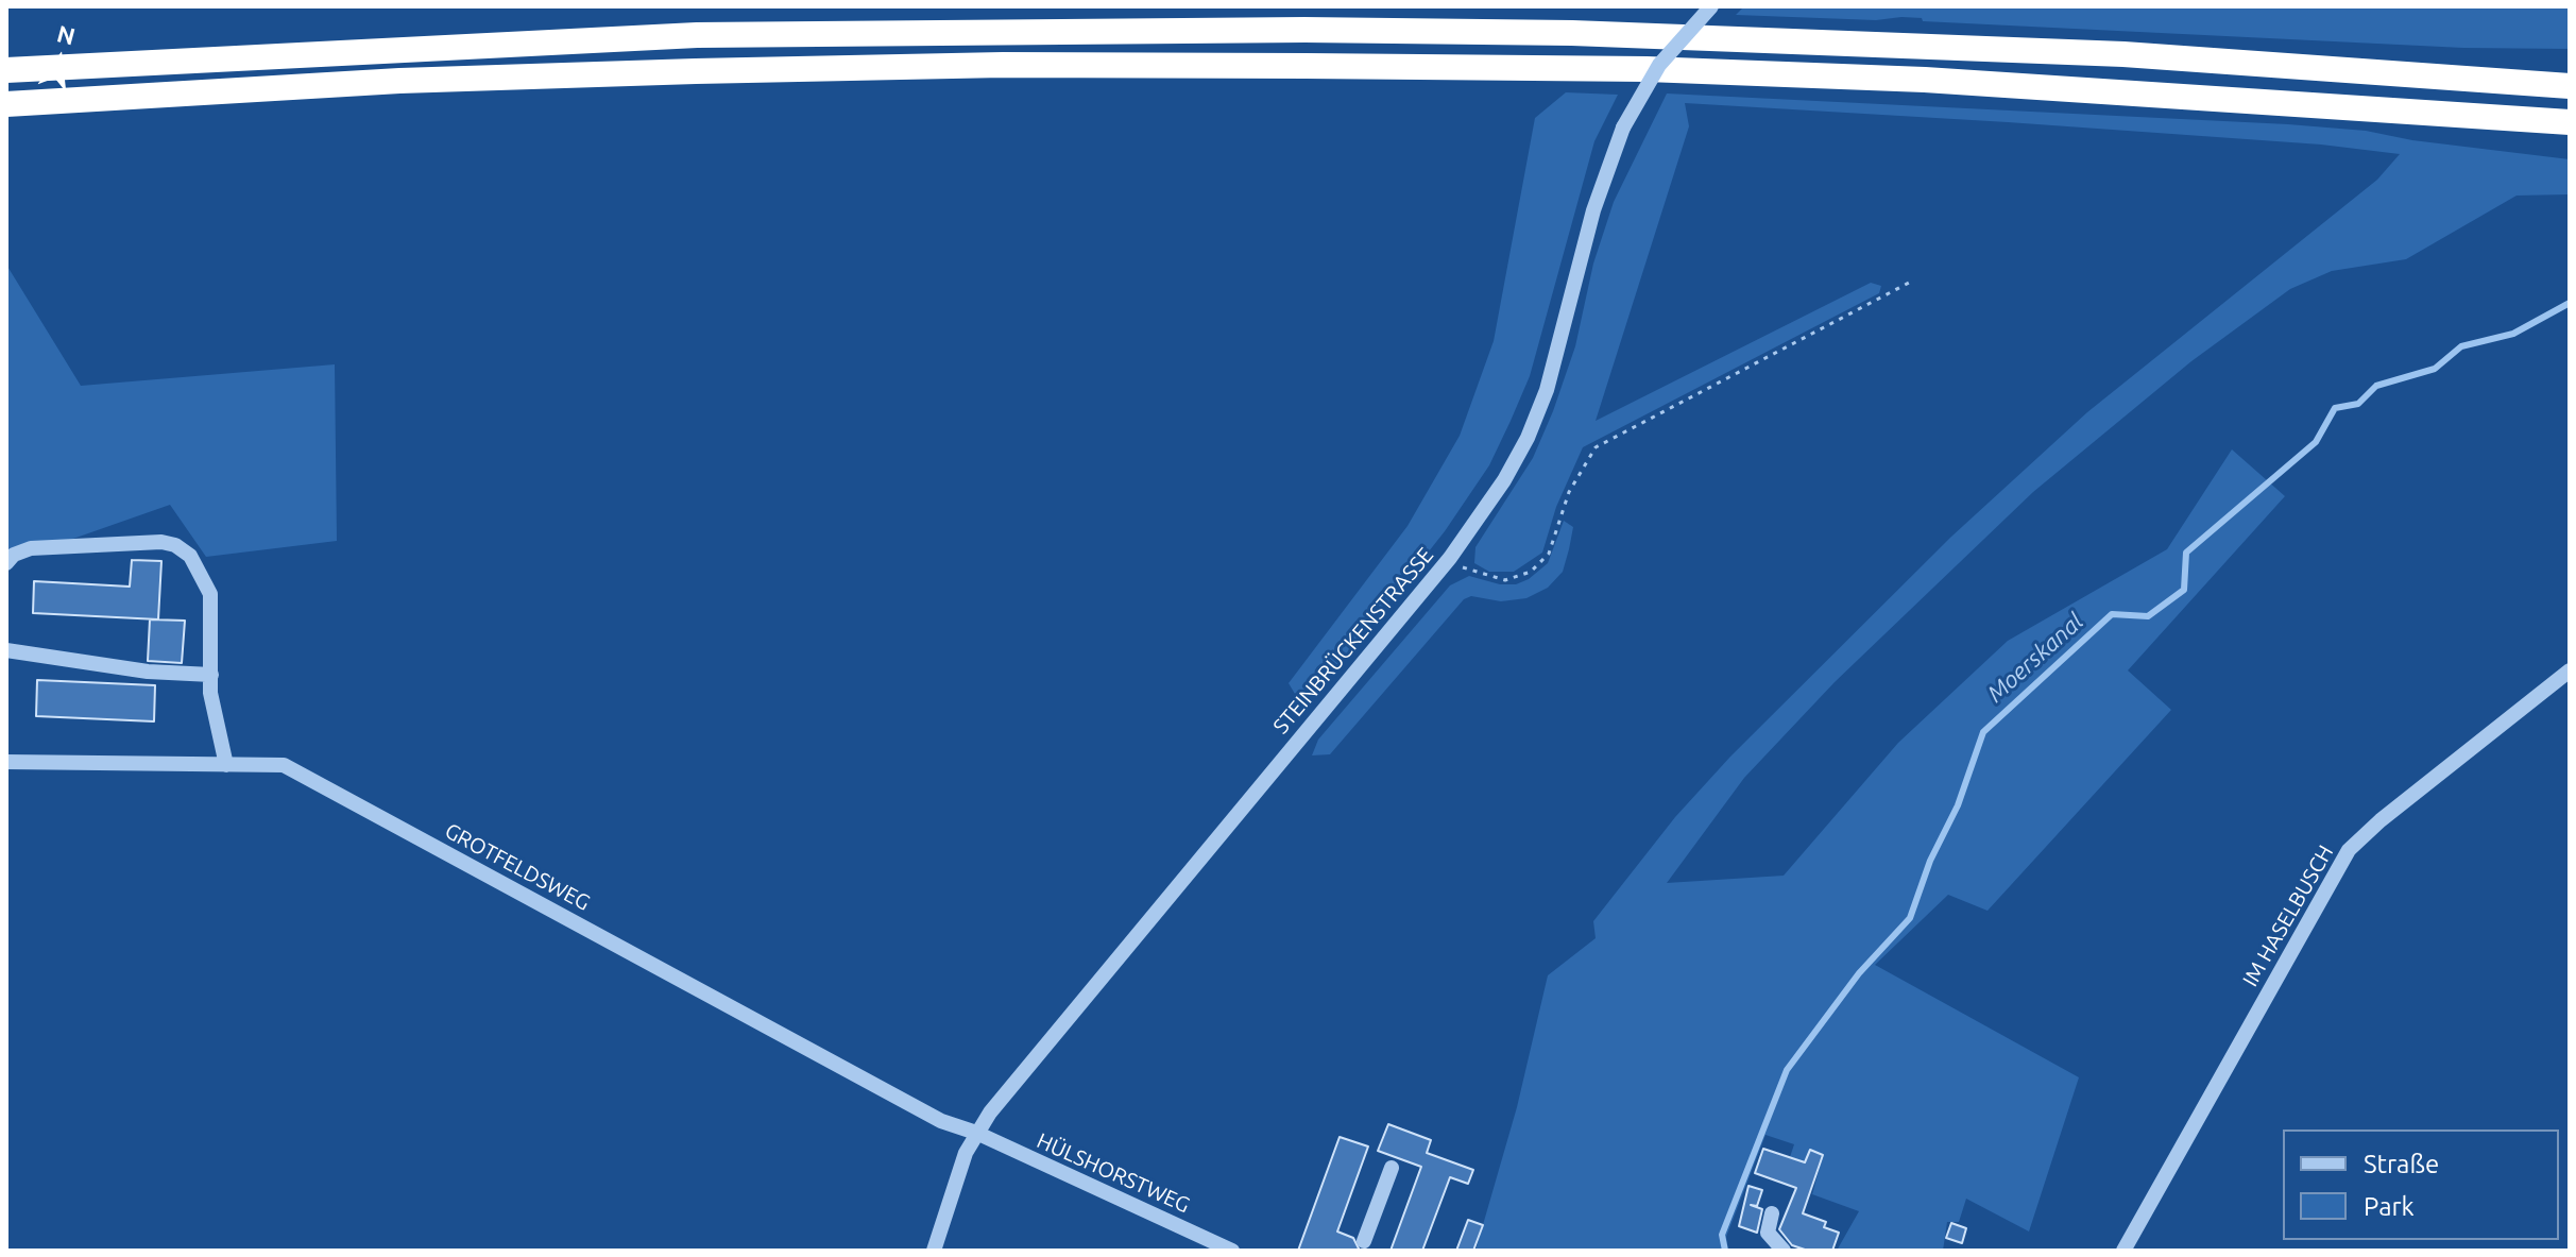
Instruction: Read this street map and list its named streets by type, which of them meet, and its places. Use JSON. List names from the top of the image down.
{
  "streets": {
    "street": [
      "STEINBRÜCKENSTRASSE",
      "GROTFELDSWEG",
      "IM HASELBUSCH",
      "HÜLSHORSTWEG"
    ]
  },
  "crossings": [
    ["STEINBRÜCKENSTRASSE", "GROTFELDSWEG"],
    ["STEINBRÜCKENSTRASSE", "HÜLSHORSTWEG"],
    ["GROTFELDSWEG", "HÜLSHORSTWEG"]
  ],
  "water": ["Moerskanal"],
  "legend": ["Straße", "Park"],
  "north": "top"
}
